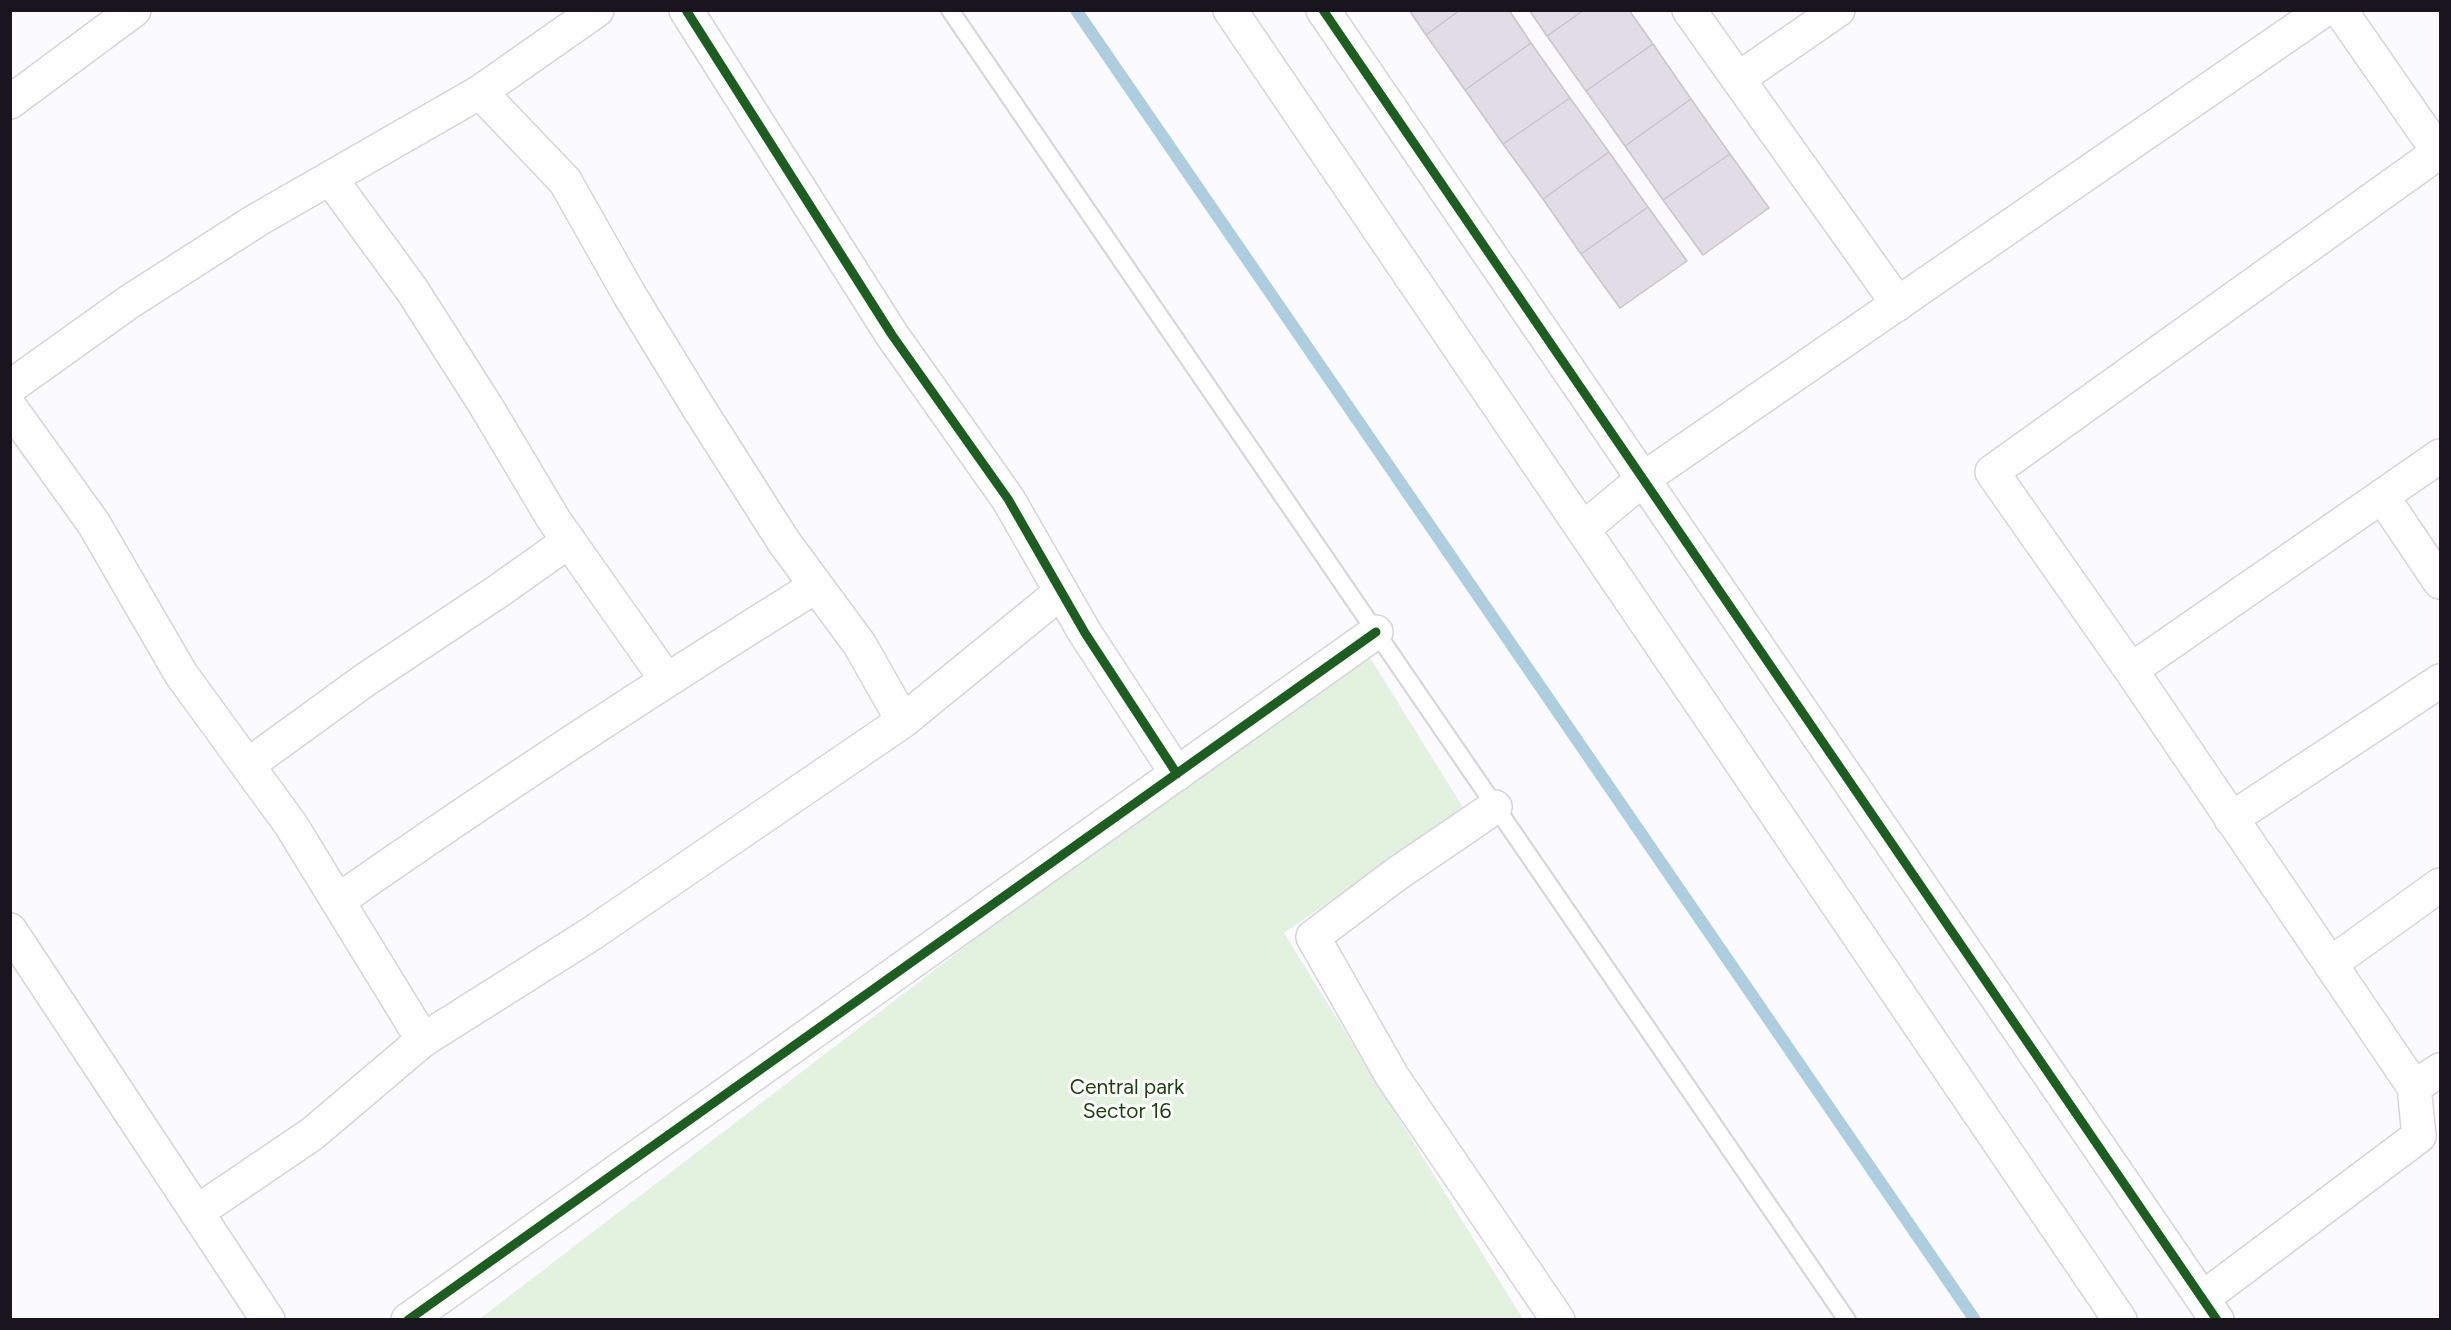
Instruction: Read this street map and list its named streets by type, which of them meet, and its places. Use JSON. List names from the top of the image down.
{
  "parks": ["Central park Sector 16"]
}
